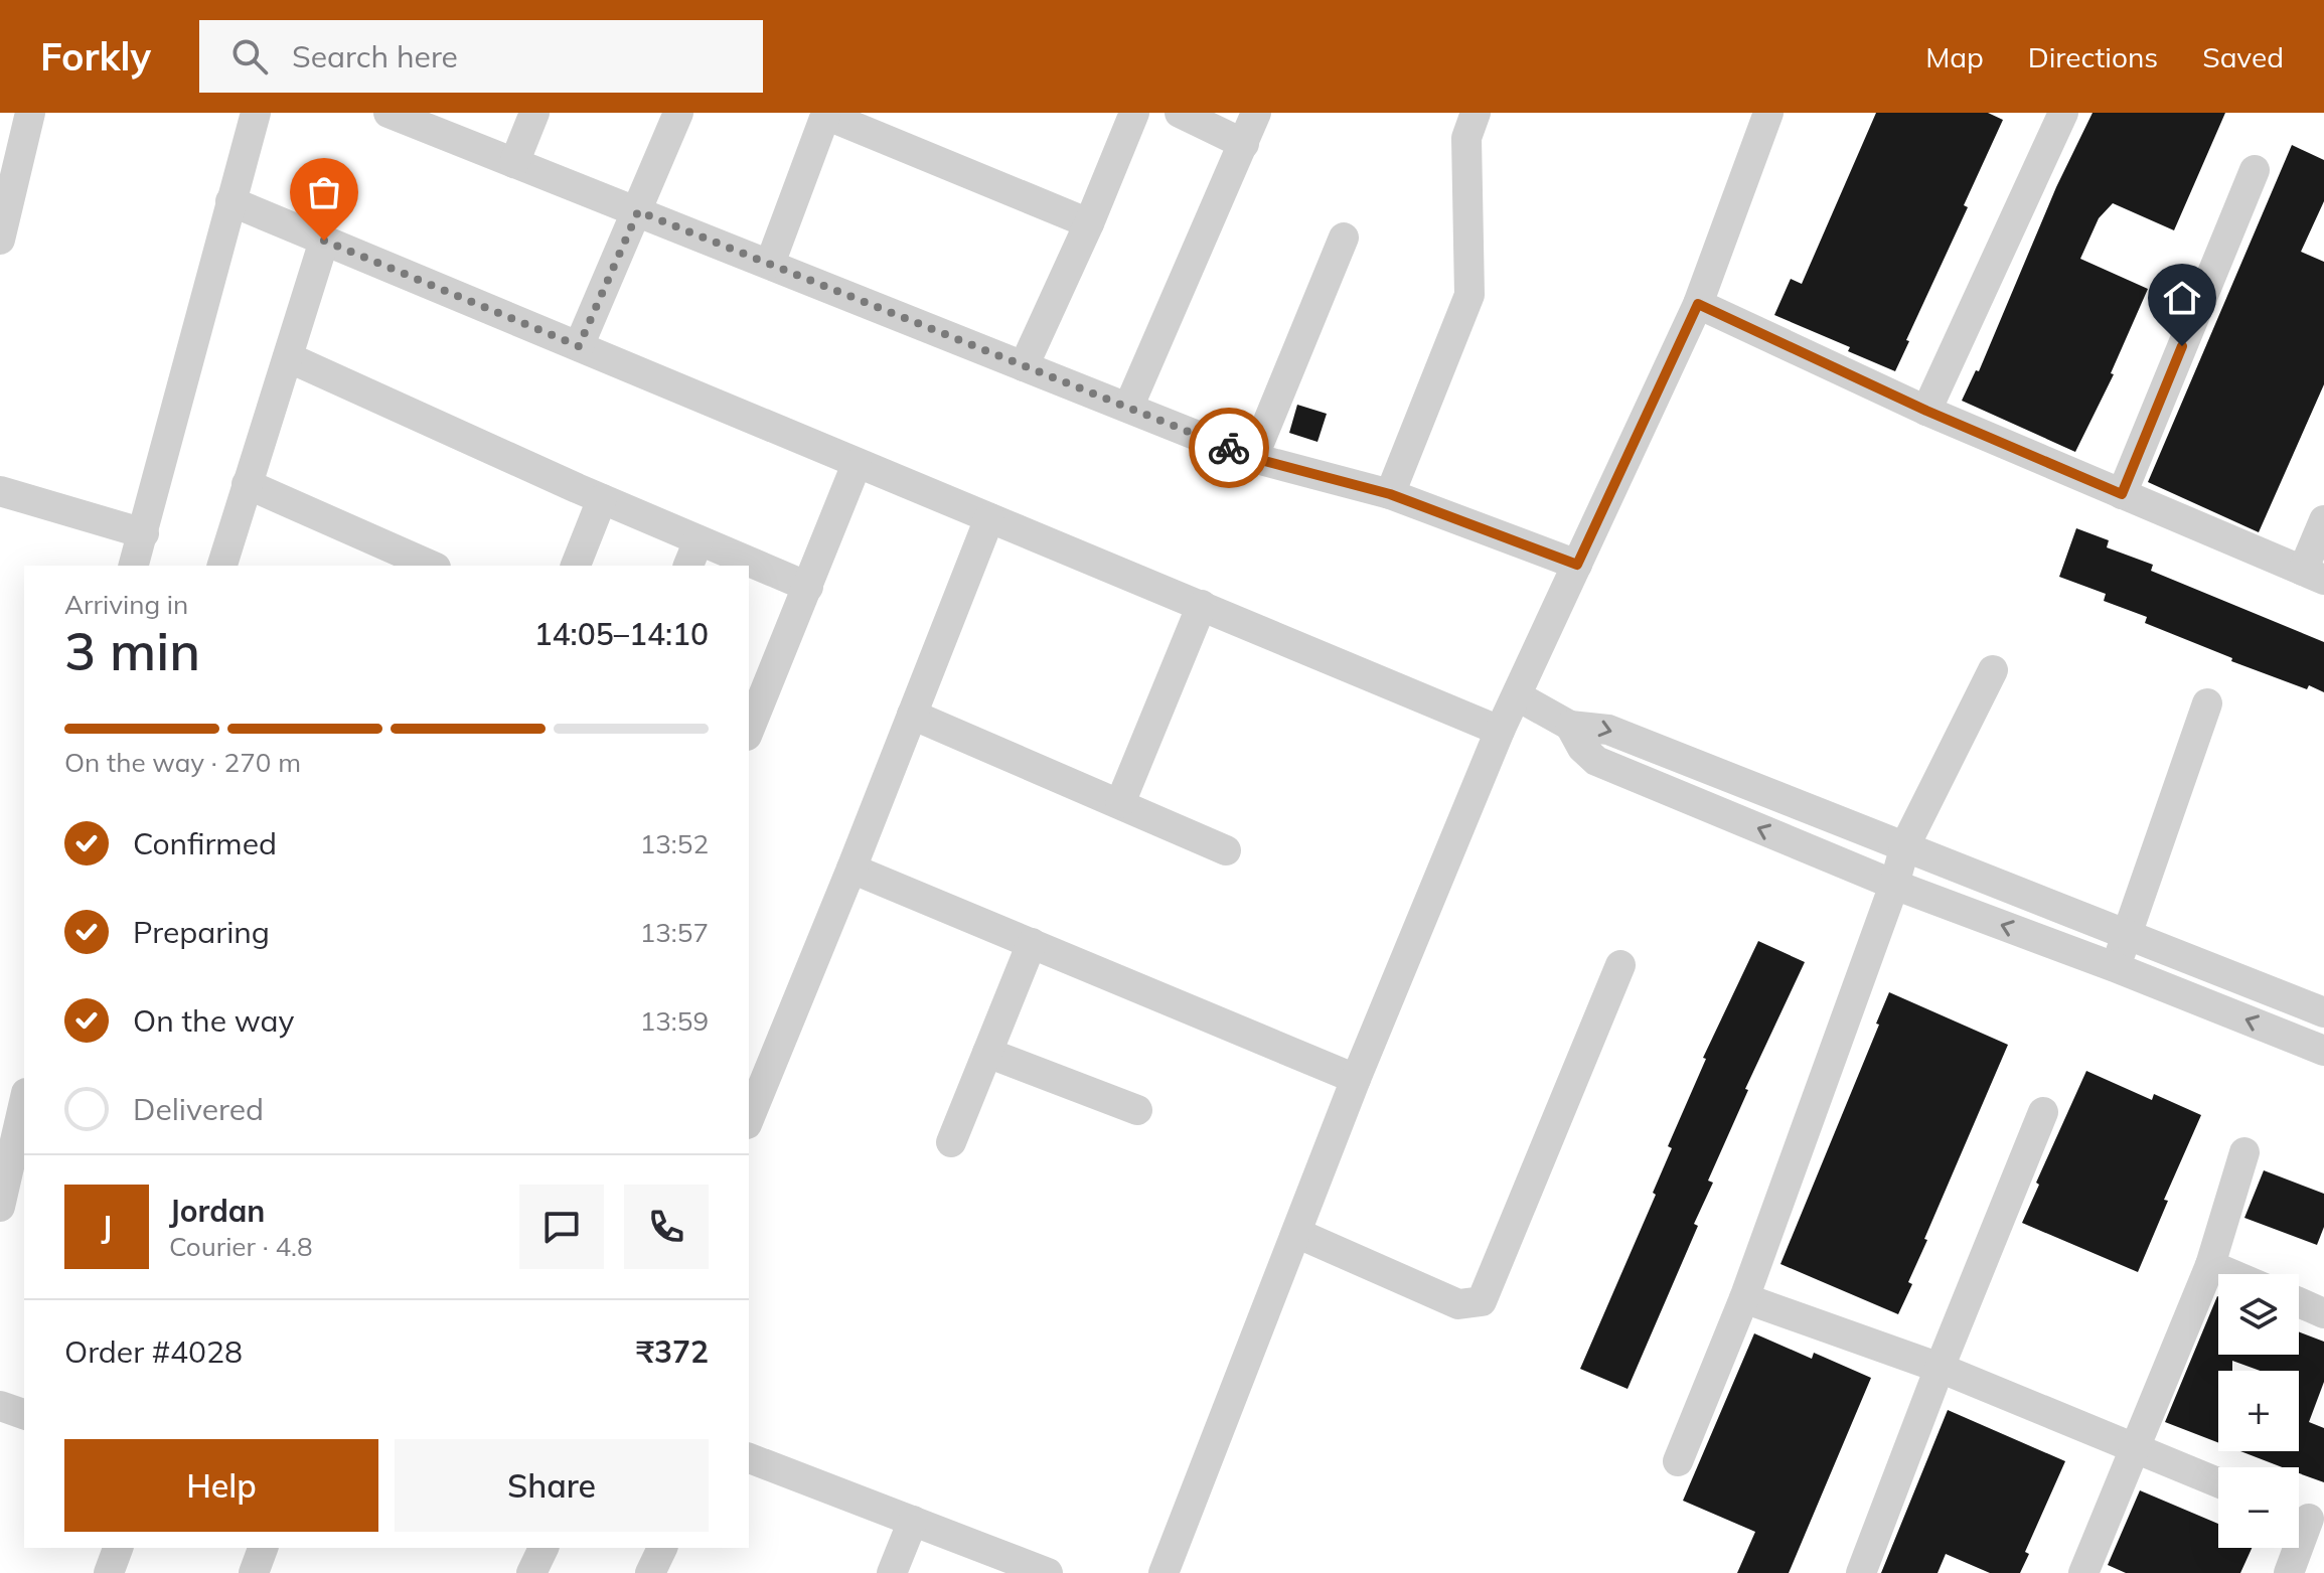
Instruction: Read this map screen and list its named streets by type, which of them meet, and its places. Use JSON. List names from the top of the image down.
{
  "page": {
    "header": "Forkly",
    "search": "Search here",
    "nav": ["Map", "Directions", "Saved"],
    "heading": ["3 min", "Arriving in", "14:05–14:10"],
    "panel": [
      "Jordan",
      "Courier · 4.8",
      "Order #4028",
      "₹372"
    ],
    "bar": "On the way · 270 m",
    "list": [
      ["Confirmed", "13:52"],
      ["Preparing", "13:57"],
      ["On the way", "13:59"],
      "Delivered"
    ],
    "round": "J",
    "map_buttons": ["+", "−"],
    "buttons": ["Help", "Share"]
  }
}
